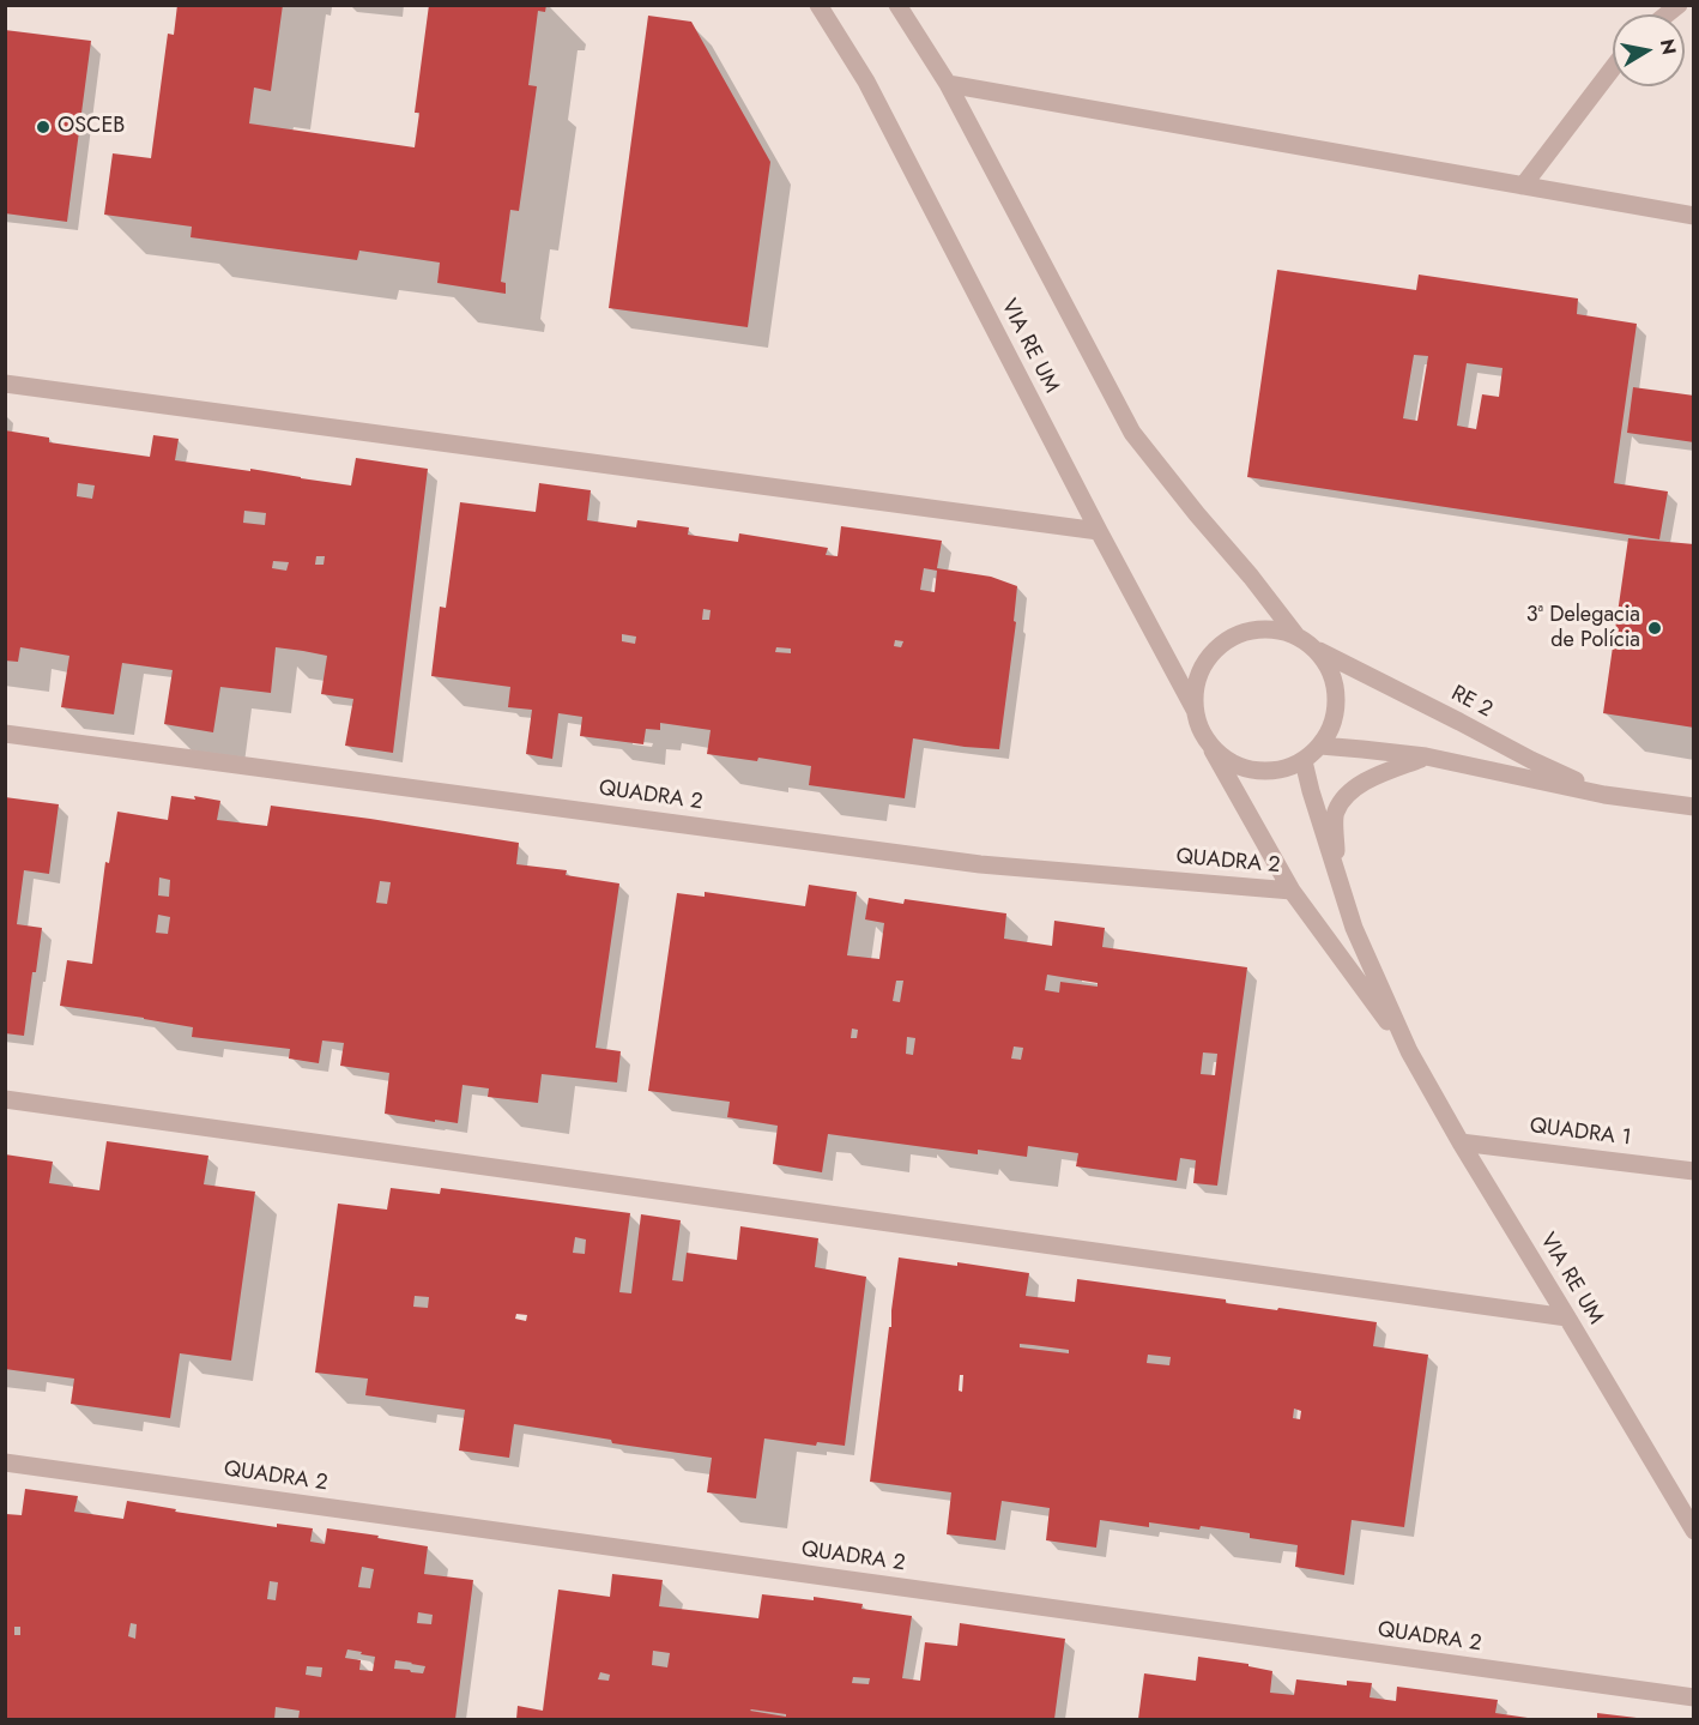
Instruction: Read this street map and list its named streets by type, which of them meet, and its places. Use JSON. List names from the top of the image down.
{
  "streets": {
    "street": [
      "VIA RE UM",
      "RE 2",
      "QUADRA 2",
      "QUADRA 1"
    ]
  },
  "crossings": [
    ["VIA RE UM", "RE 2"],
    ["VIA RE UM", "QUADRA 2"],
    ["VIA RE UM", "QUADRA 1"]
  ],
  "places": ["OSCEB", "3ª Delegacia de Polícia"],
  "north": "right"
}
